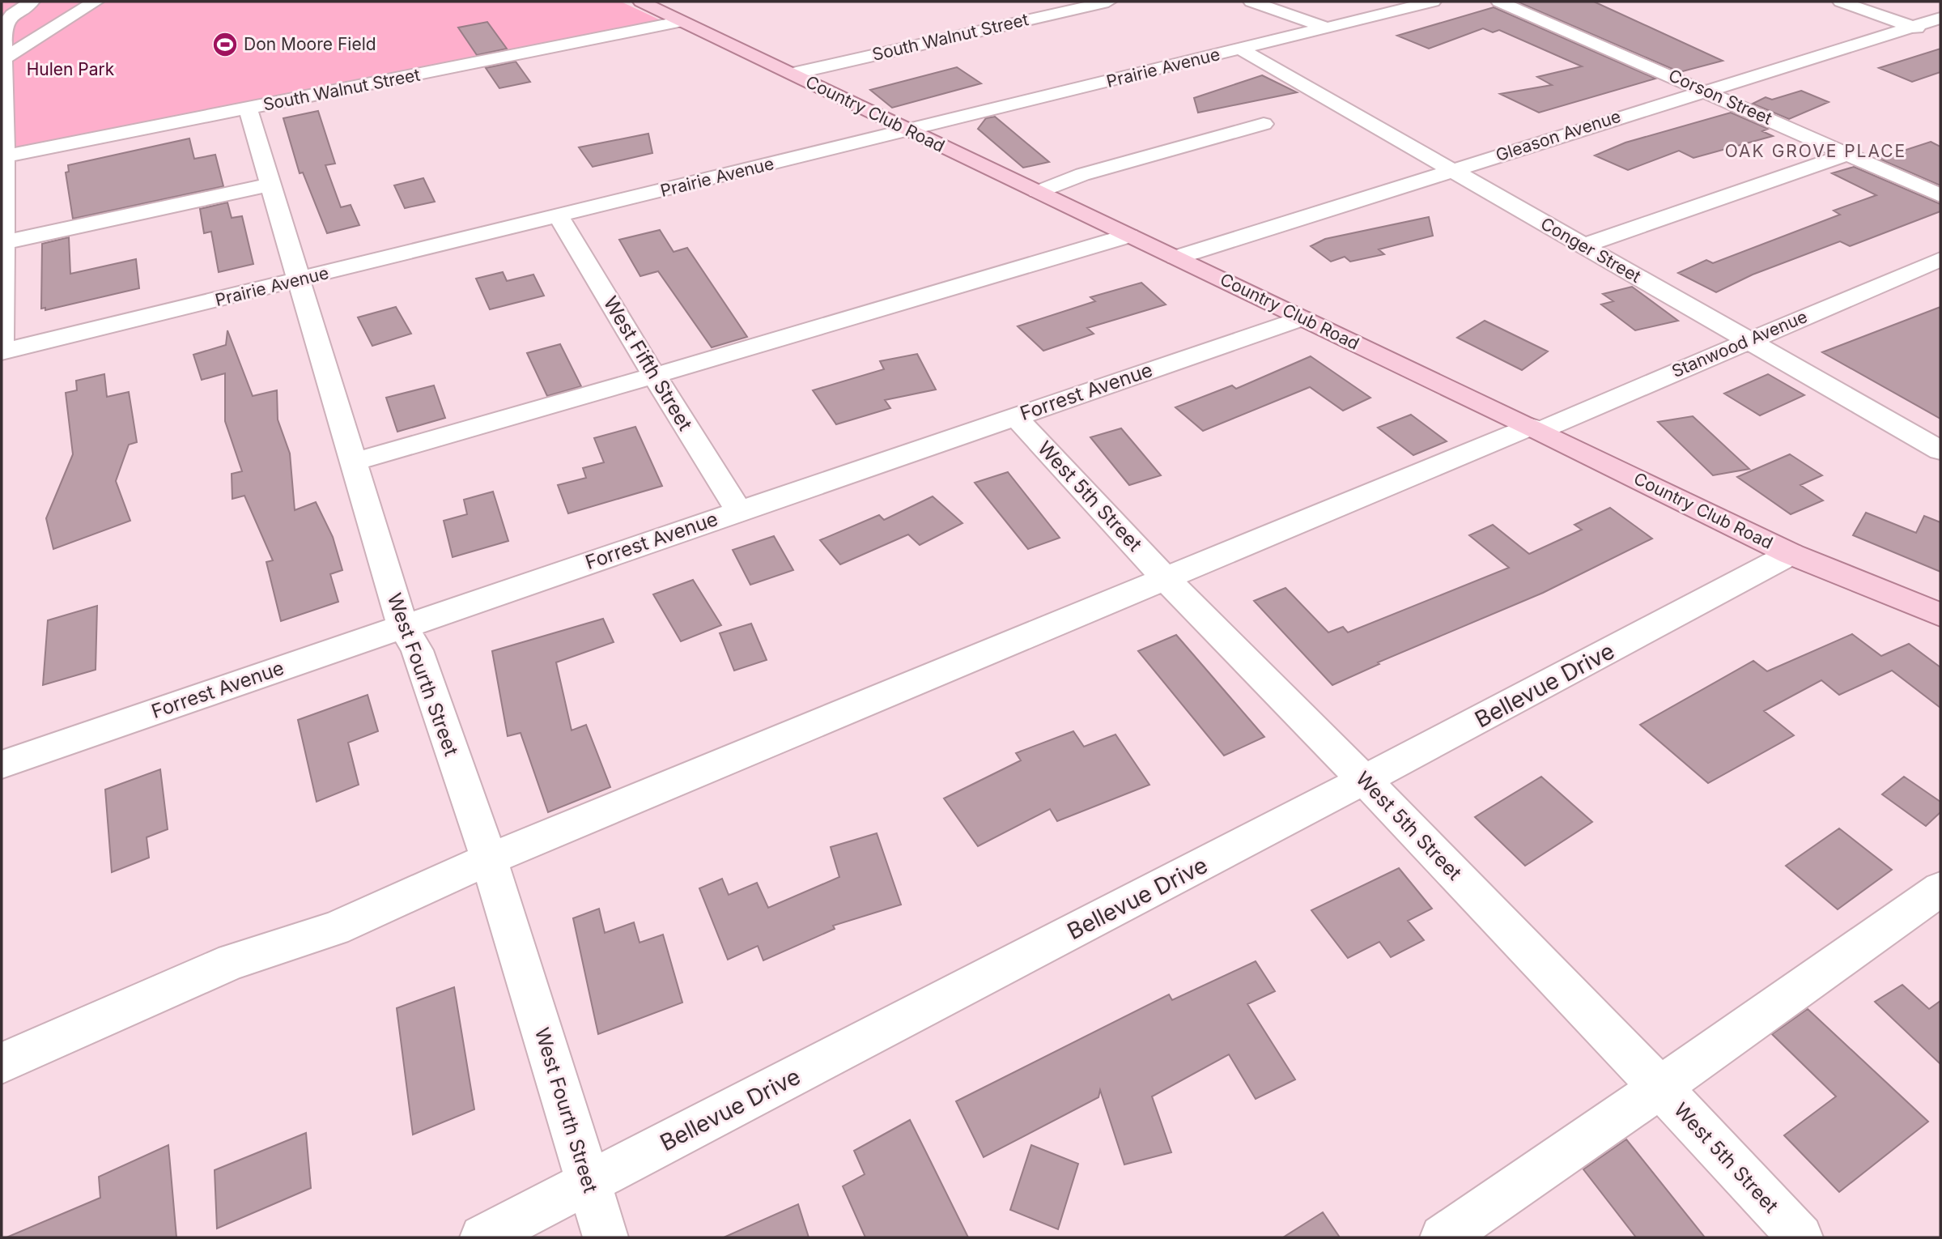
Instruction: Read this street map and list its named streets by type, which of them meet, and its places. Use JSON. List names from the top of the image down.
{
  "streets": {
    "main road": ["Country Club Road"],
    "street": [
      "South Walnut Street",
      "Prairie Avenue",
      "Corson Street",
      "Gleason Avenue",
      "Conger Street",
      "Stanwood Avenue",
      "West Fifth Street",
      "Forrest Avenue",
      "West 5th Street",
      "West Fourth Street",
      "Bellevue Drive"
    ]
  },
  "crossings": [
    ["South Walnut Street", "Country Club Road"],
    ["South Walnut Street", "West Fourth Street"],
    ["Prairie Avenue", "Country Club Road"],
    ["Prairie Avenue", "Conger Street"],
    ["Prairie Avenue", "West Fifth Street"],
    ["Prairie Avenue", "West Fourth Street"],
    ["Corson Street", "Gleason Avenue"],
    ["Country Club Road", "Gleason Avenue"],
    ["Country Club Road", "Stanwood Avenue"],
    ["Country Club Road", "Forrest Avenue"],
    ["Country Club Road", "Bellevue Drive"],
    ["Gleason Avenue", "Conger Street"],
    ["Conger Street", "Stanwood Avenue"],
    ["Stanwood Avenue", "West 5th Street"],
    ["Stanwood Avenue", "West Fourth Street"],
    ["West Fifth Street", "Forrest Avenue"],
    ["Forrest Avenue", "West 5th Street"],
    ["Forrest Avenue", "West Fourth Street"],
    ["West 5th Street", "Bellevue Drive"],
    ["West Fourth Street", "Bellevue Drive"]
  ],
  "districts": ["OAK GROVE PLACE"],
  "parks": ["Hulen Park"],
  "places": {
    "sports": ["Don Moore Field"]
  }
}
